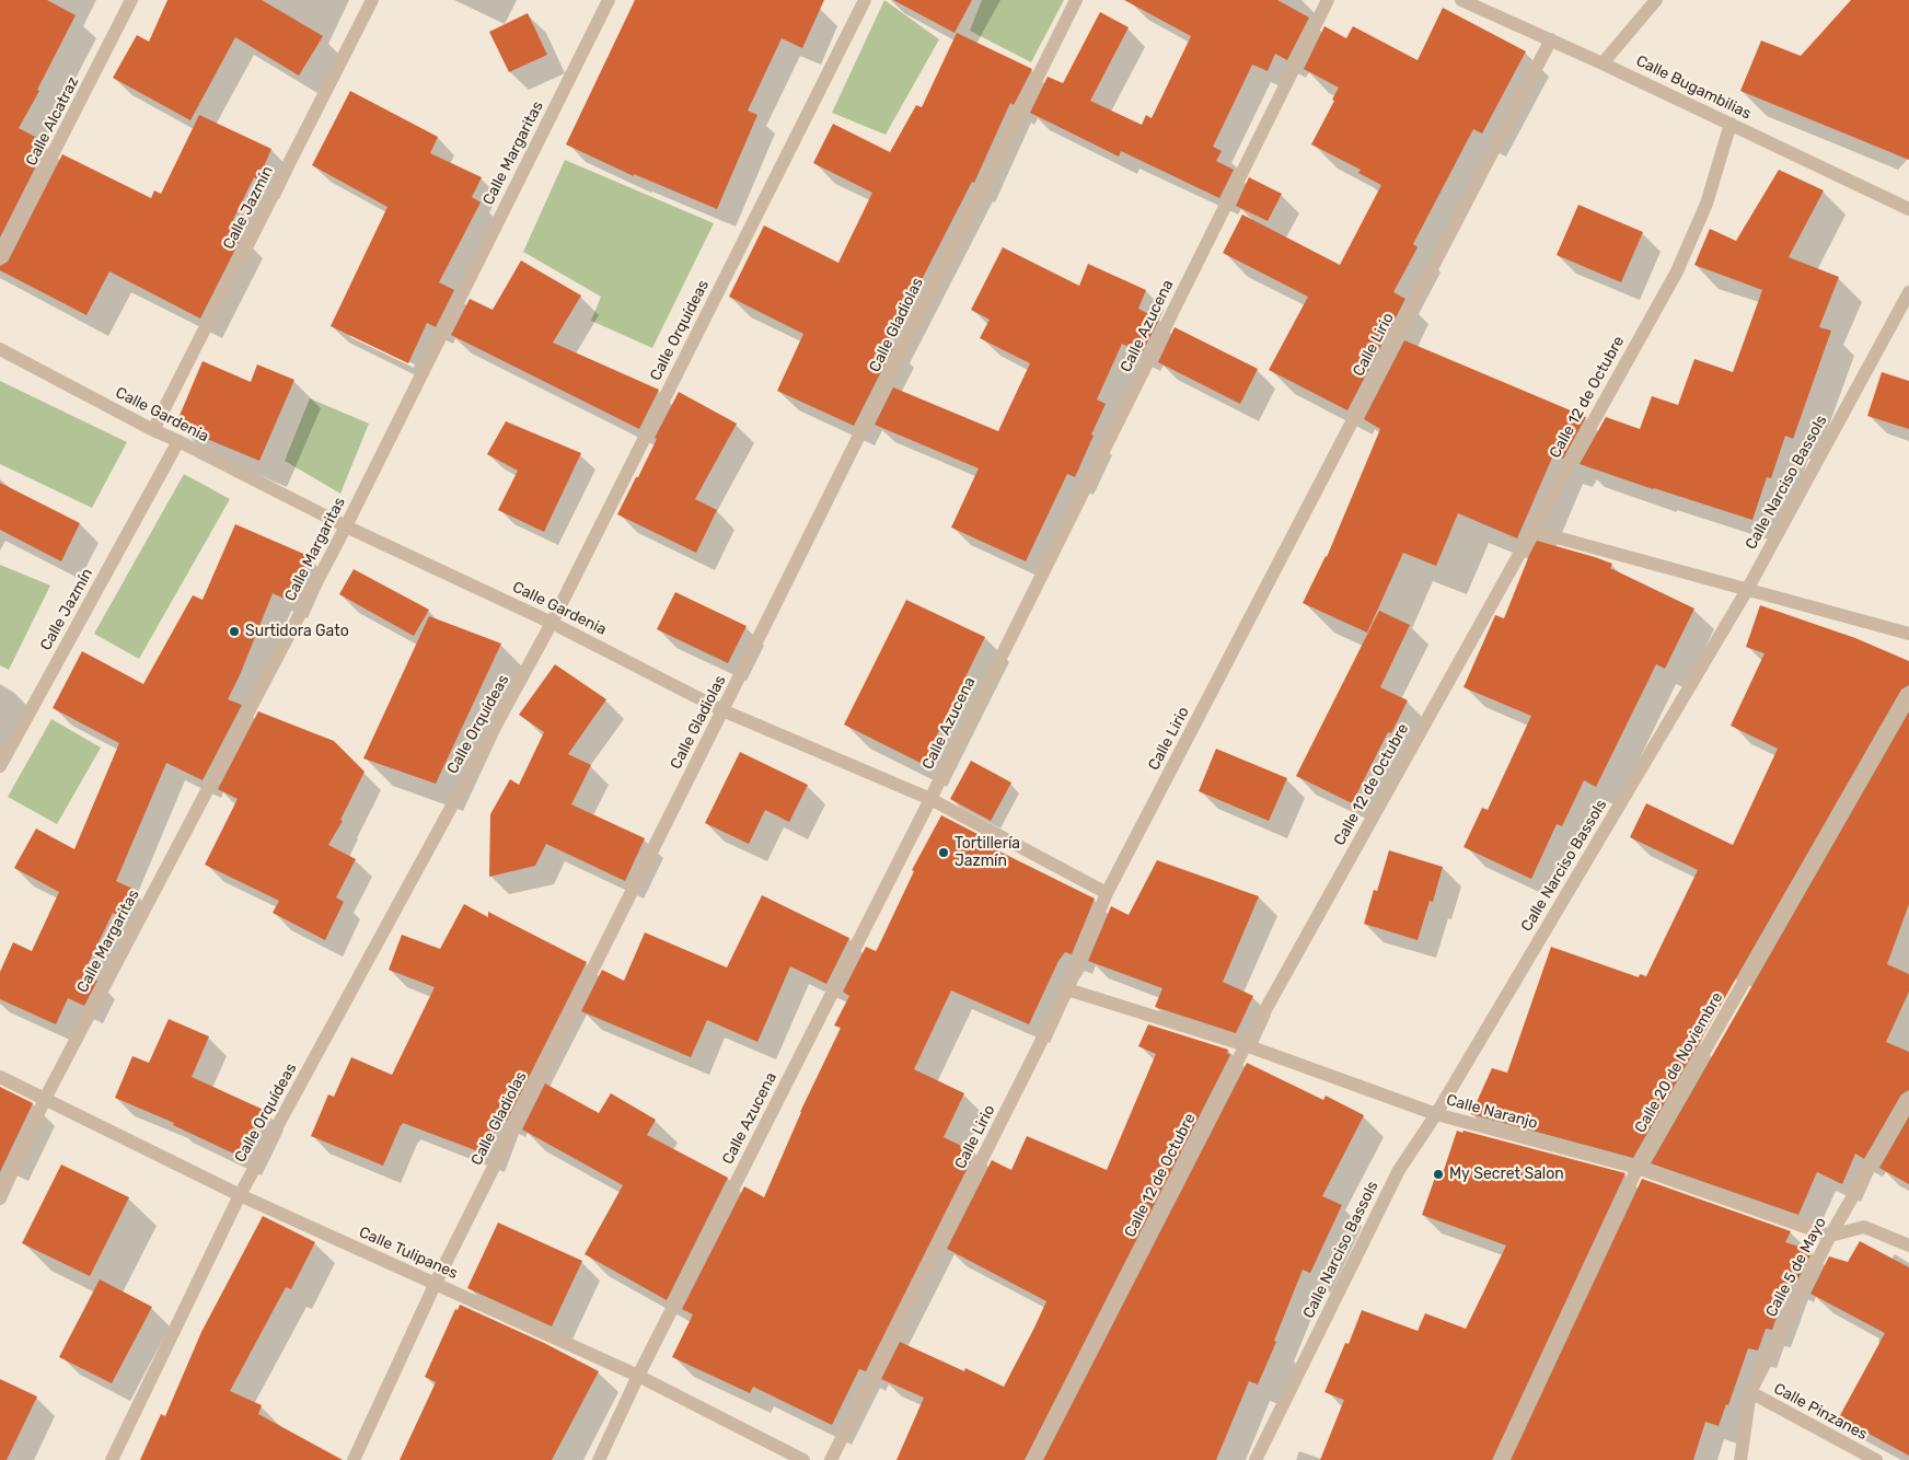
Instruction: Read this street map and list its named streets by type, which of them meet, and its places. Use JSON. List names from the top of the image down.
{
  "streets": {
    "street": [
      "Calle Bugambilias",
      "Calle Alcatraz",
      "Calle Margaritas",
      "Calle Jazmín",
      "Calle Gladiolas",
      "Calle Azucena",
      "Calle Orquídeas",
      "Calle Lirio",
      "Calle 12 de Octubre",
      "Calle Gardenia",
      "Calle Narciso Bassols",
      "Calle 20 de Noviembre",
      "Calle Naranjo",
      "Calle Tulipanes",
      "Calle 5 de Mayo",
      "Calle Pinzanes"
    ]
  },
  "crossings": [
    ["Calle Bugambilias", "Calle Lirio"],
    ["Calle Bugambilias", "Calle 12 de Octubre"],
    ["Calle Margaritas", "Calle Gardenia"],
    ["Calle Margaritas", "Calle Tulipanes"],
    ["Calle Jazmín", "Calle Gardenia"],
    ["Calle Gladiolas", "Calle Gardenia"],
    ["Calle Gladiolas", "Calle Tulipanes"],
    ["Calle Azucena", "Calle Gardenia"],
    ["Calle Azucena", "Calle Tulipanes"],
    ["Calle Orquídeas", "Calle Gardenia"],
    ["Calle Orquídeas", "Calle Tulipanes"],
    ["Calle Lirio", "Calle Gardenia"],
    ["Calle Lirio", "Calle Naranjo"],
    ["Calle 12 de Octubre", "Calle Naranjo"],
    ["Calle Narciso Bassols", "Calle Naranjo"],
    ["Calle 20 de Noviembre", "Calle Naranjo"],
    ["Calle Naranjo", "Calle 5 de Mayo"],
    ["Calle 5 de Mayo", "Calle Pinzanes"]
  ],
  "places": ["Surtidora Gato", "Tortillería Jazmín", "My Secret Salon"]
}
